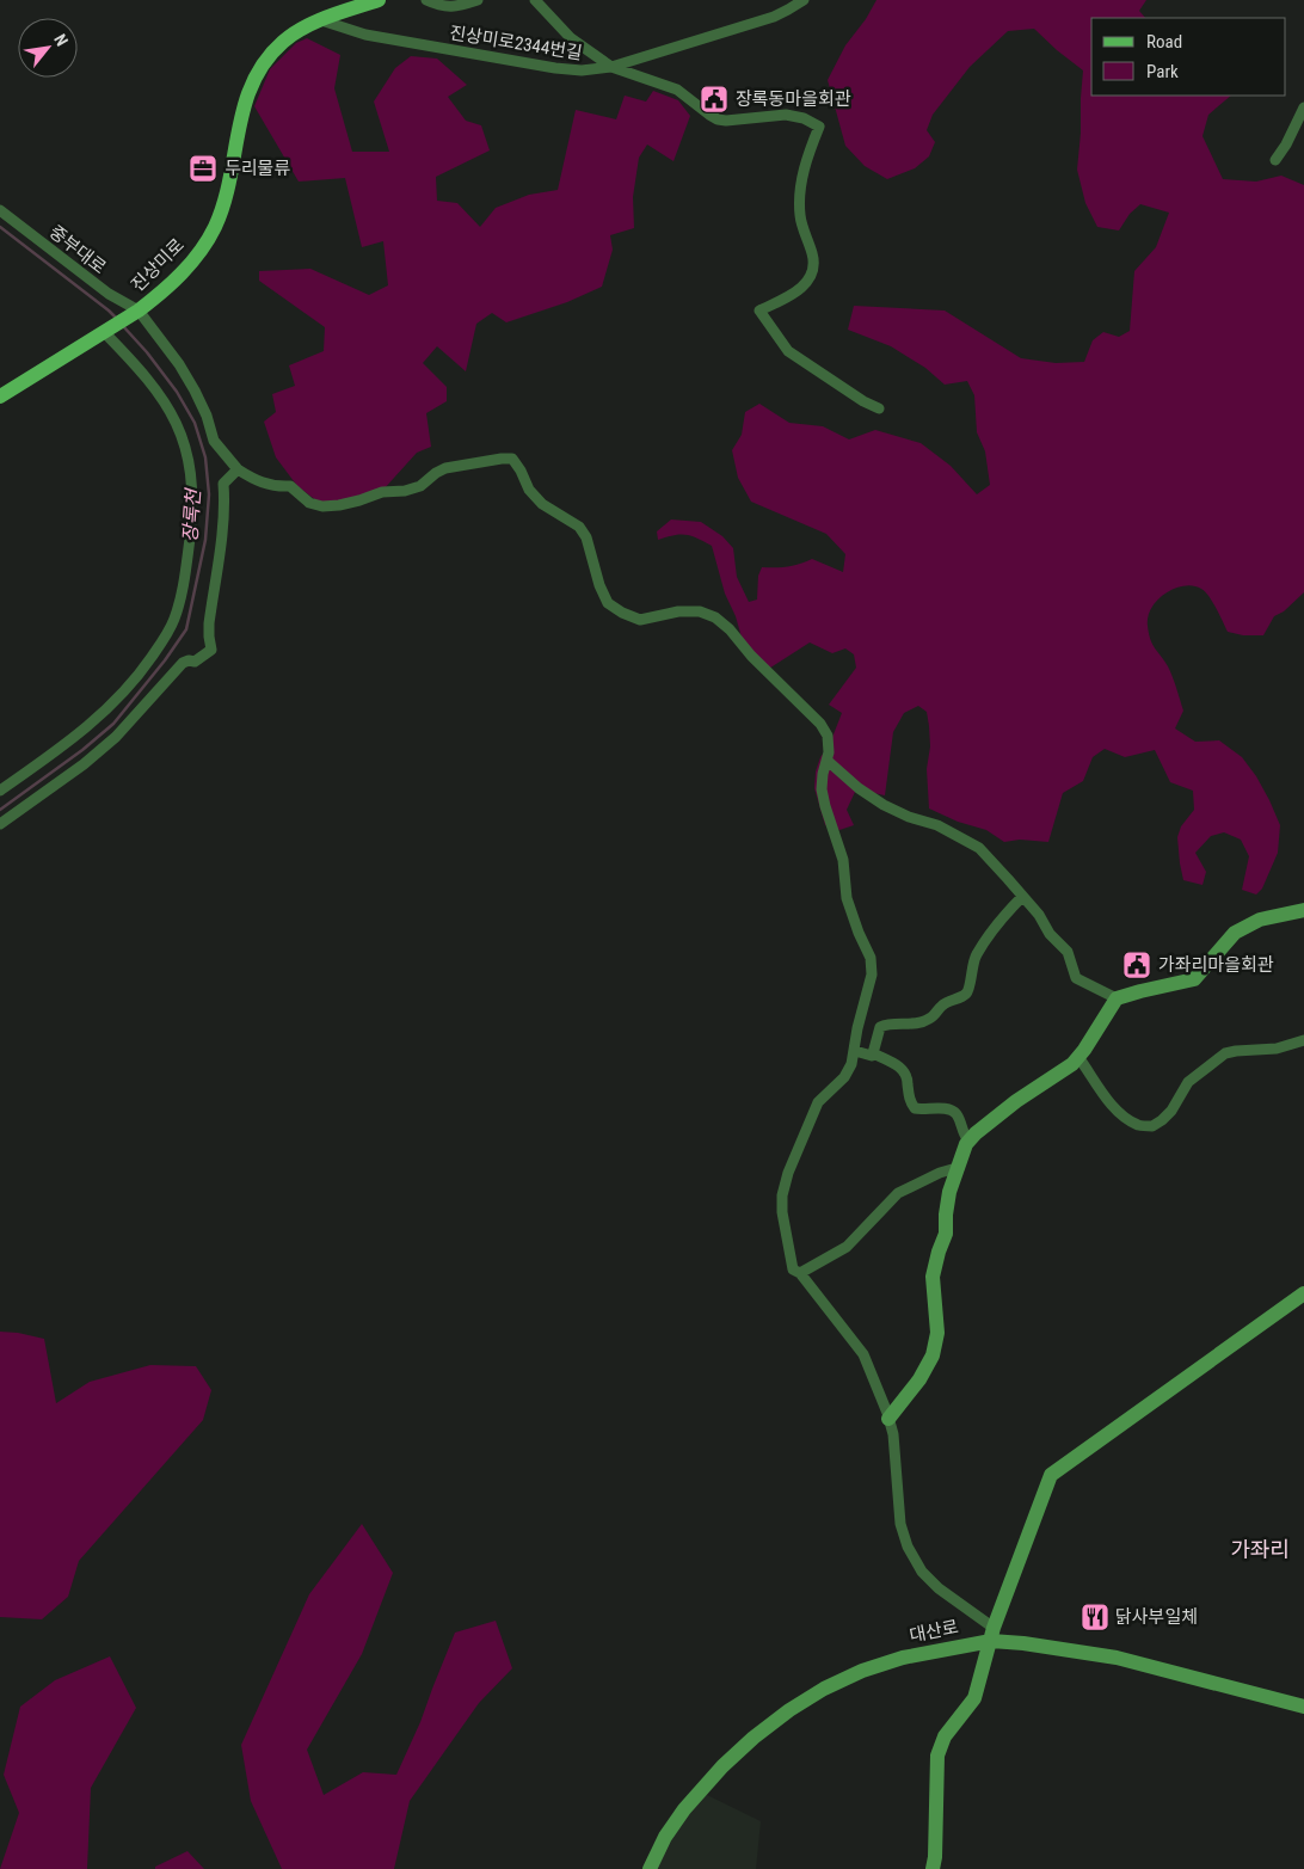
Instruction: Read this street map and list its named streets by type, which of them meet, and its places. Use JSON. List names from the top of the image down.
{
  "streets": {
    "main road": ["진상미로"],
    "street": ["진상미로2344번길", "중부대로", "대산로"]
  },
  "crossings": [
    ["진상미로2344번길", "진상미로"],
    ["중부대로", "진상미로"]
  ],
  "districts": ["가좌리"],
  "water": ["장록천"],
  "places": {
    "public building": ["장록동마을회관", "가좌리마을회관"],
    "office": ["두리물류"],
    "restaurant": ["닭사부일체"]
  },
  "legend": ["Road", "Park"],
  "north": "top right"
}
